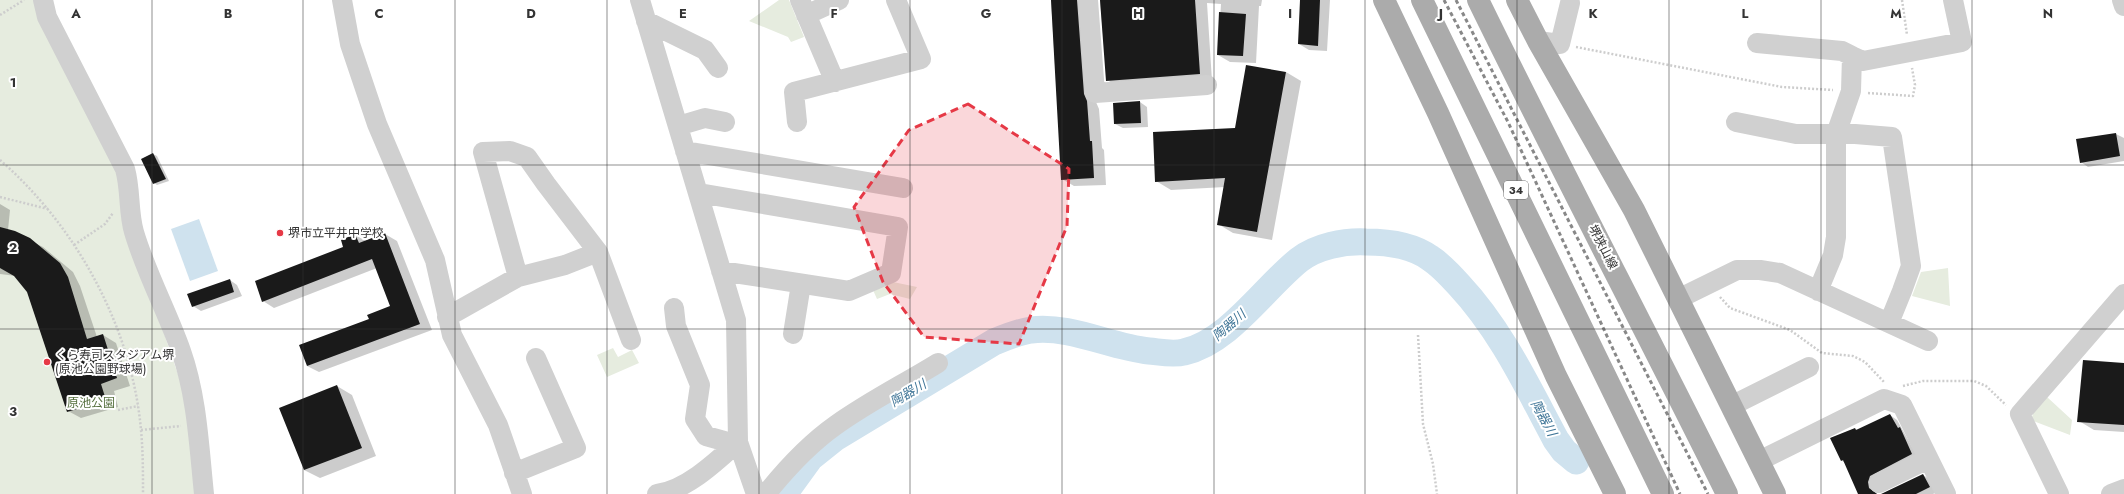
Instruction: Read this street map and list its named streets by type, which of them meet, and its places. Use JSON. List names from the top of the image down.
{
  "streets": {
    "main road": ["34", "堺狭山線"]
  },
  "water": ["陶器川"],
  "parks": ["原池公園"],
  "places": ["堺市立平井中学校", "くら寿司スタジアム堺 (原池公園野球場)"],
  "grid": {
    "columns": [
      "A",
      "B",
      "C",
      "D",
      "E",
      "F",
      "G",
      "H",
      "I",
      "J",
      "K",
      "L",
      "M",
      "N"
    ],
    "rows": ["1", "2", "3"]
  }
}
